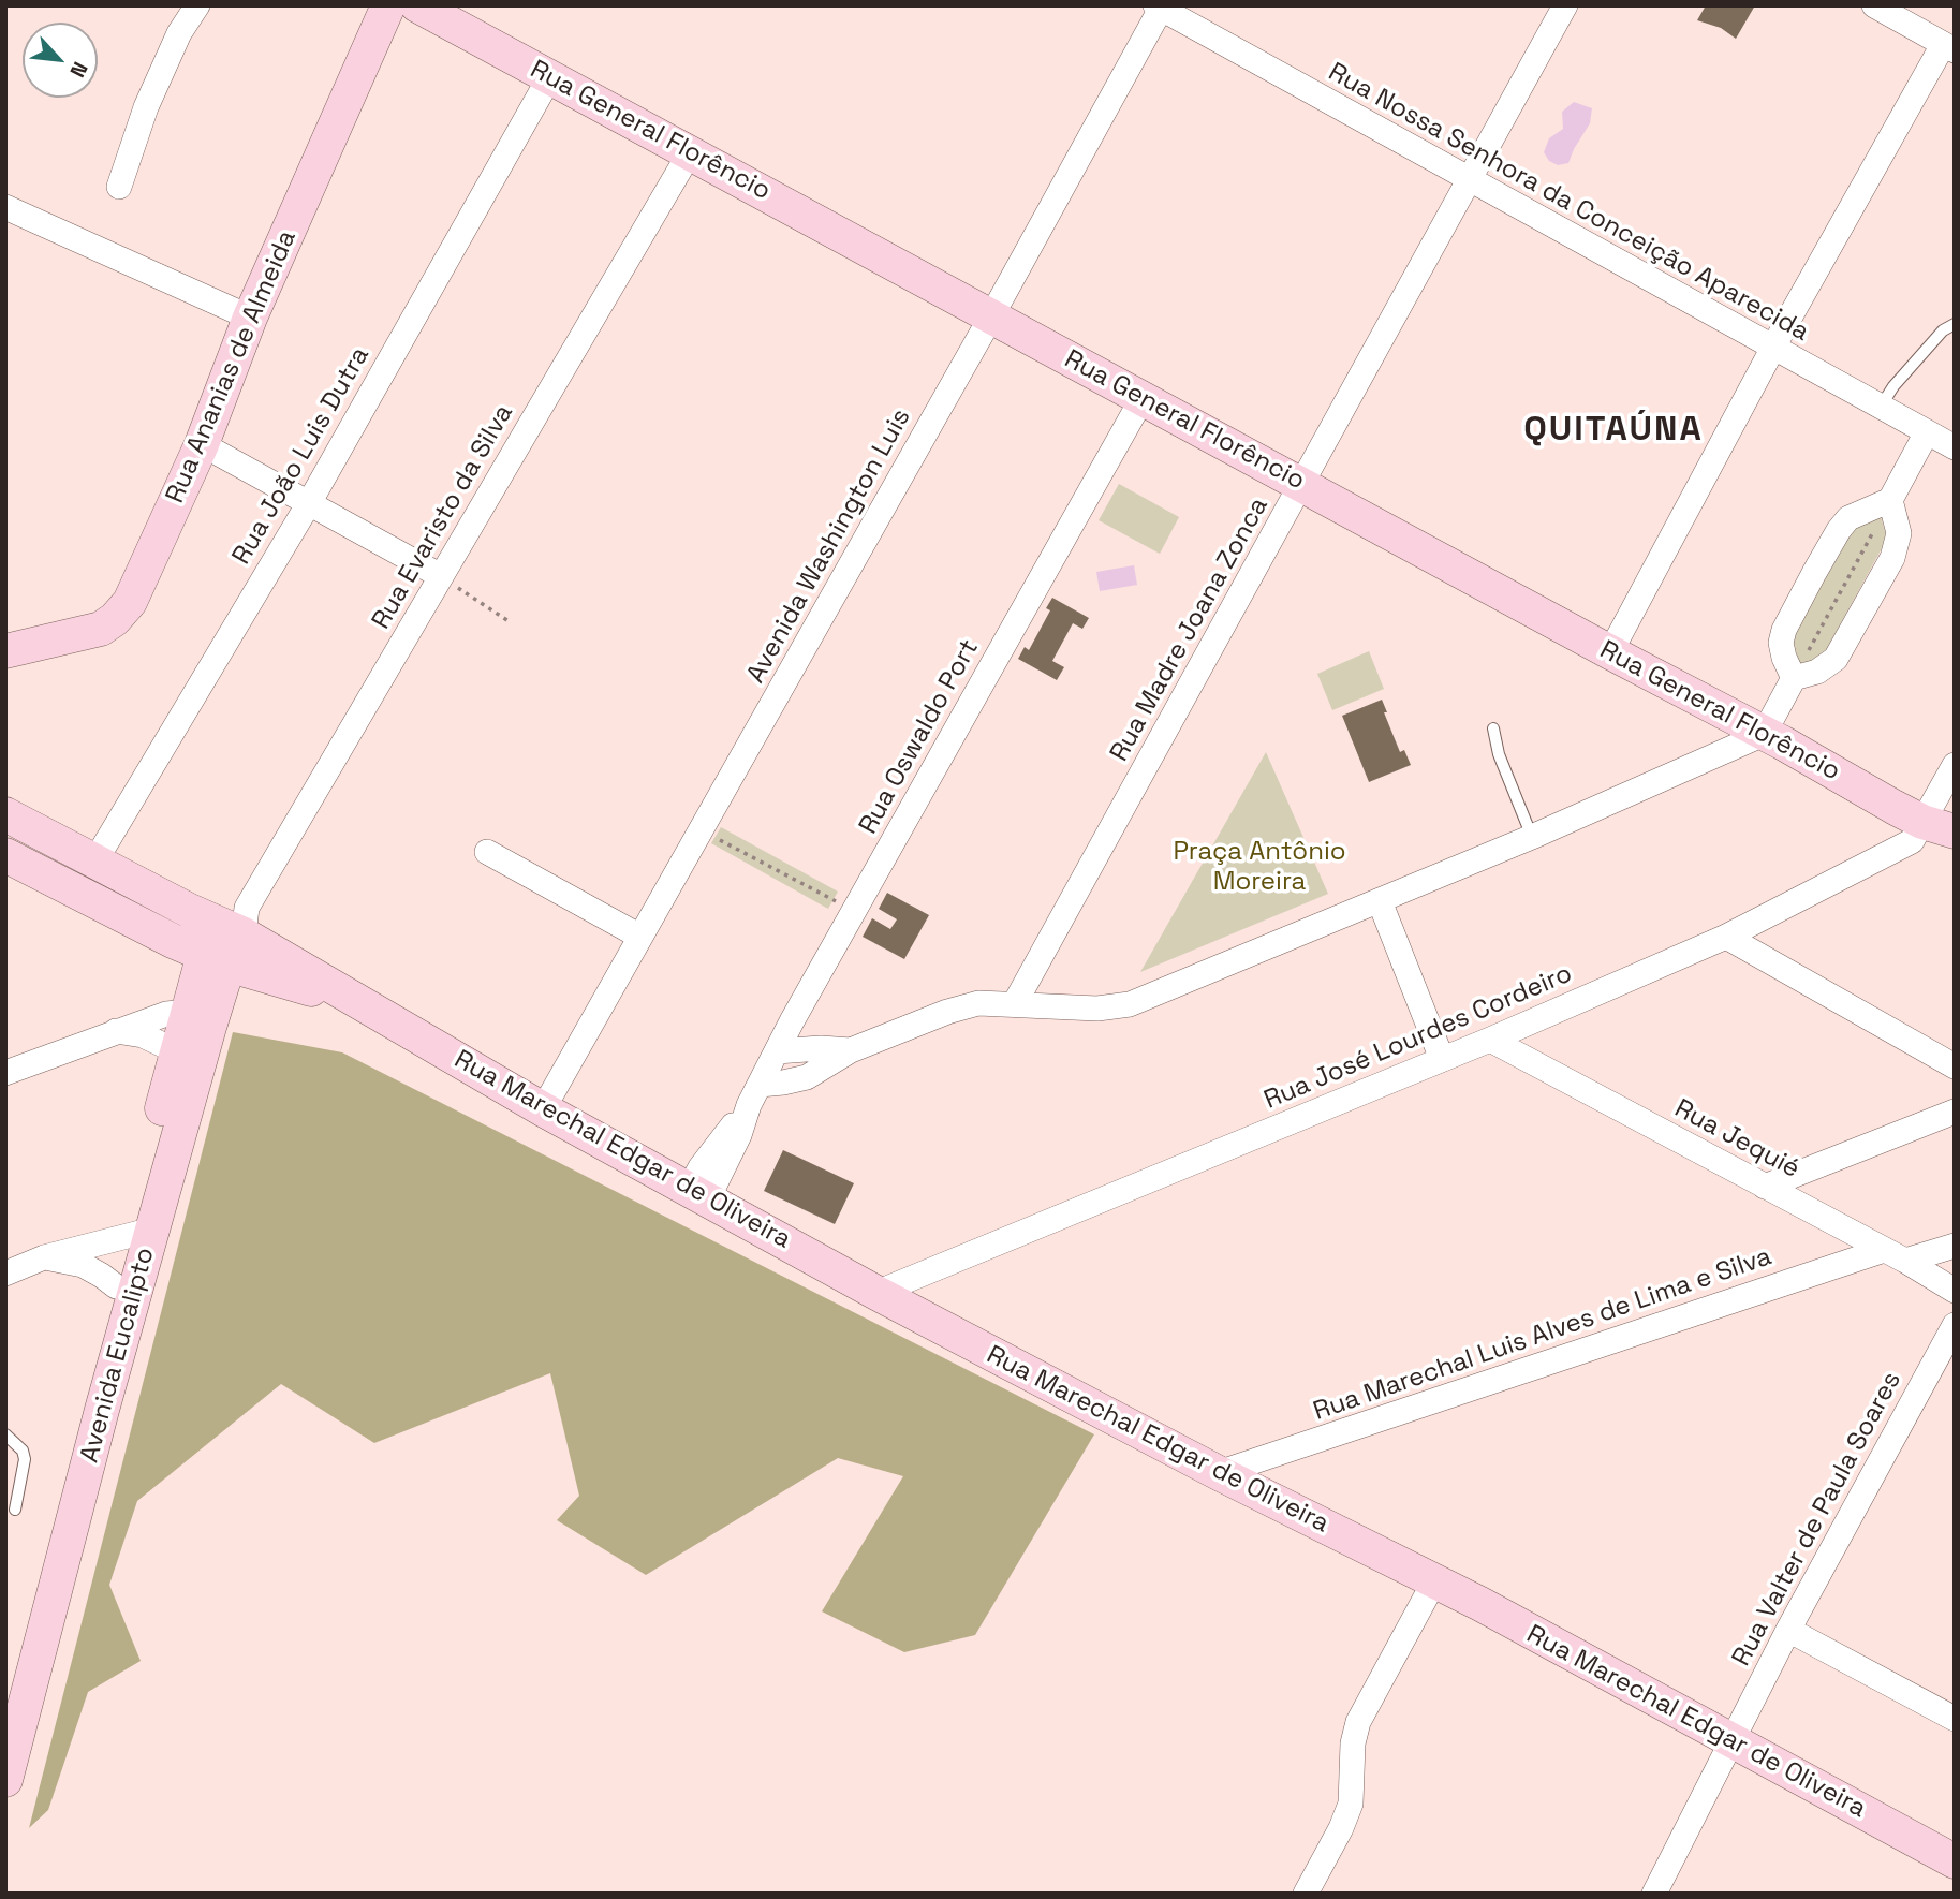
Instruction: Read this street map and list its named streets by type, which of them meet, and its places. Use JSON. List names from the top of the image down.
{
  "streets": {
    "main road": [
      "Rua General Florêncio",
      "Rua Ananias de Almeida",
      "Rua Marechal Edgar de Oliveira",
      "Avenida Eucalipto"
    ],
    "street": [
      "Rua Nossa Senhora da Conceição Aparecida",
      "Rua João Luis Dutra",
      "Rua Evaristo da Silva",
      "Avenida Washington Luis",
      "Rua Madre Joana Zonca",
      "Rua Oswaldo Port",
      "Rua José Lourdes Cordeiro",
      "Rua Jequié",
      "Rua Marechal Luis Alves de Lima e Silva",
      "Rua Valter de Paula Soares"
    ]
  },
  "crossings": [
    ["Rua General Florêncio", "Rua João Luis Dutra"],
    ["Rua General Florêncio", "Rua Evaristo da Silva"],
    ["Rua General Florêncio", "Avenida Washington Luis"],
    ["Rua General Florêncio", "Rua Madre Joana Zonca"],
    ["Rua General Florêncio", "Rua Oswaldo Port"],
    ["Rua General Florêncio", "Rua José Lourdes Cordeiro"],
    ["Rua Nossa Senhora da Conceição Aparecida", "Avenida Washington Luis"],
    ["Rua Nossa Senhora da Conceição Aparecida", "Rua Madre Joana Zonca"],
    ["Rua João Luis Dutra", "Rua Marechal Edgar de Oliveira"],
    ["Rua Evaristo da Silva", "Rua Marechal Edgar de Oliveira"],
    ["Rua Evaristo da Silva", "Avenida Eucalipto"],
    ["Avenida Washington Luis", "Rua Marechal Edgar de Oliveira"],
    ["Rua Oswaldo Port", "Rua Marechal Edgar de Oliveira"],
    ["Rua José Lourdes Cordeiro", "Rua Jequié"],
    ["Rua José Lourdes Cordeiro", "Rua Marechal Edgar de Oliveira"],
    ["Rua Jequié", "Rua Marechal Luis Alves de Lima e Silva"],
    ["Rua Marechal Edgar de Oliveira", "Rua Marechal Luis Alves de Lima e Silva"],
    ["Rua Marechal Edgar de Oliveira", "Avenida Eucalipto"],
    ["Rua Marechal Edgar de Oliveira", "Rua Valter de Paula Soares"]
  ],
  "districts": ["QUITAÚNA"],
  "parks": ["Praça Antônio Moreira"],
  "north": "bottom right"
}
